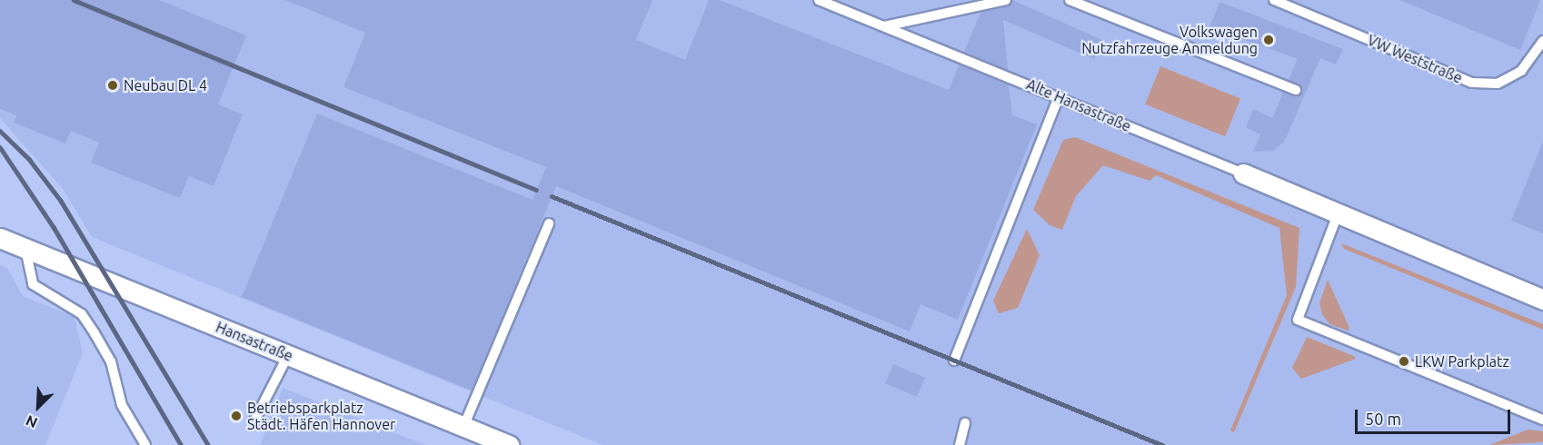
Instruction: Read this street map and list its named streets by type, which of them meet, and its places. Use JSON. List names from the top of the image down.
{
  "streets": {
    "street": ["Alte Hansastraße", "Hansastraße"],
    "lane": ["VW Weststraße"]
  },
  "places": [
    "Volkswagen Nutzfahrzeuge Anmeldung",
    "Neubau DL 4",
    "LKW Parkplatz",
    "Betriebsparkplatz Städt. Häfen Hannover"
  ],
  "scale_bar": "50 m",
  "north": "bottom left"
}
